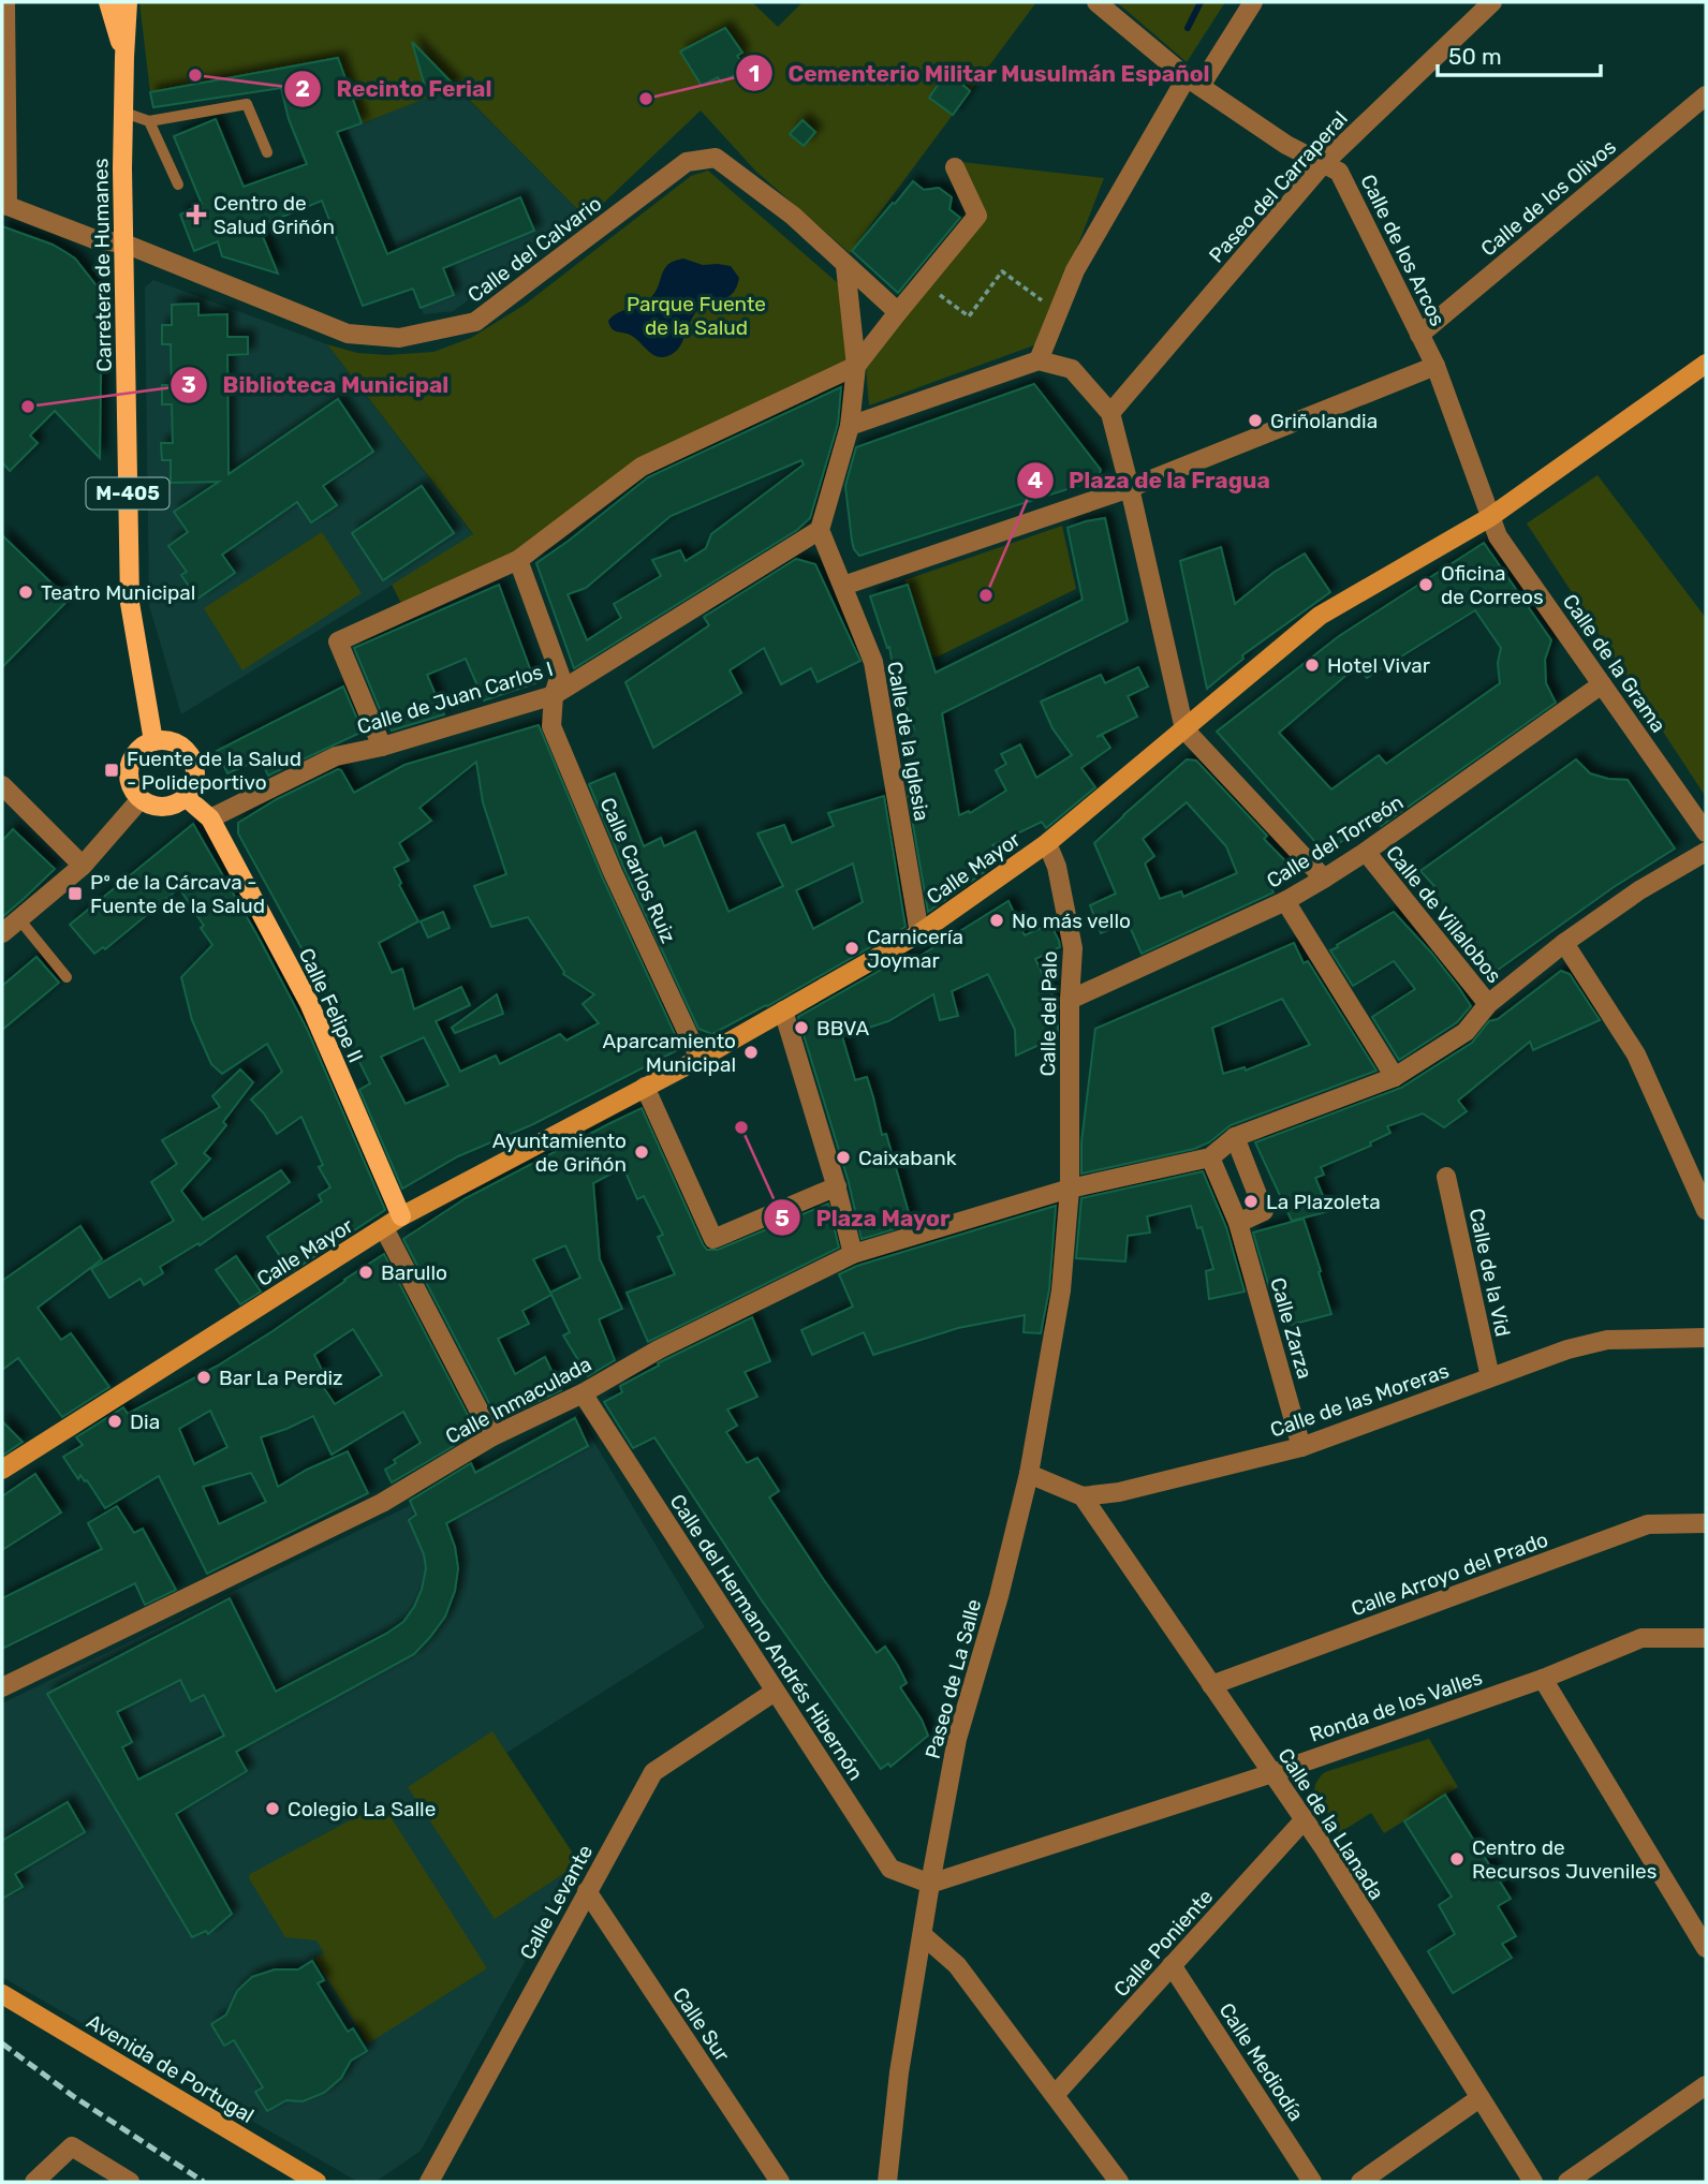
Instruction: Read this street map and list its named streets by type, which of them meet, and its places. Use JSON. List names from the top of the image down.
{
  "streets": {
    "main road": ["Carretera de Humanes", "M-405", "Calle Felipe II"],
    "street": [
      "Paseo del Carraperal",
      "Calle de los Olivos",
      "Calle del Calvario",
      "Calle de los Arcos",
      "Calle de la Grama",
      "Calle de Juan Carlos I",
      "Calle de la Iglesia",
      "Calle del Torreón",
      "Calle Mayor",
      "Calle Carlos Ruiz",
      "Calle de Villalobos",
      "Calle del Palo",
      "Calle de la Vid",
      "Calle Zarza",
      "Calle Inmaculada",
      "Calle de las Moreras",
      "Calle Arroyo del Prado",
      "Calle del Hermano Andrés Hibernón",
      "Paseo de La Salle",
      "Ronda de los Valles",
      "Calle de la Llanada",
      "Calle Levante",
      "Calle Poniente",
      "Calle Sur",
      "Calle Mediodía",
      "Avenida de Portugal"
    ]
  },
  "crossings": [
    ["Paseo del Carraperal", "Calle de los Arcos"],
    ["Calle de los Olivos", "Calle de los Arcos"],
    ["Calle del Calvario", "Carretera de Humanes"],
    ["Calle de los Arcos", "Calle de la Grama"],
    ["Calle de los Arcos", "Calle Mayor"],
    ["Calle de la Grama", "Calle del Torreón"],
    ["Calle de la Grama", "Calle Mayor"],
    ["Calle de Juan Carlos I", "Calle de la Iglesia"],
    ["Calle de Juan Carlos I", "Calle Carlos Ruiz"],
    ["Calle de Juan Carlos I", "Calle Felipe II"],
    ["Calle de la Iglesia", "Calle Mayor"],
    ["Calle del Torreón", "Calle de Villalobos"],
    ["Calle del Torreón", "Calle del Palo"],
    ["Calle Mayor", "Calle Carlos Ruiz"],
    ["Calle Mayor", "Calle Felipe II"],
    ["Calle Mayor", "Calle del Palo"],
    ["Calle del Palo", "Calle Inmaculada"],
    ["Calle del Palo", "Paseo de La Salle"],
    ["Calle de la Vid", "Calle de las Moreras"],
    ["Calle Zarza", "Calle de las Moreras"],
    ["Calle Inmaculada", "Calle del Hermano Andrés Hibernón"],
    ["Calle Inmaculada", "Paseo de La Salle"],
    ["Calle de las Moreras", "Paseo de La Salle"],
    ["Calle de las Moreras", "Calle de la Llanada"],
    ["Calle Arroyo del Prado", "Calle de la Llanada"],
    ["Calle del Hermano Andrés Hibernón", "Paseo de La Salle"],
    ["Calle del Hermano Andrés Hibernón", "Ronda de los Valles"],
    ["Calle del Hermano Andrés Hibernón", "Calle Levante"],
    ["Paseo de La Salle", "Ronda de los Valles"],
    ["Ronda de los Valles", "Calle de la Llanada"],
    ["Calle de la Llanada", "Calle Poniente"],
    ["Calle Levante", "Calle Sur"],
    ["Calle Poniente", "Calle Mediodía"]
  ],
  "parks": ["Parque Fuente de la Salud"],
  "places": {
    "other": [
      "Recinto Ferial",
      "Cementerio Militar Musulmán Español",
      "Biblioteca Municipal",
      "Griñolandia",
      "Oficina de Correos",
      "Teatro Municipal",
      "Plaza de la Fragua",
      "Hotel Vivar",
      "No más vello",
      "Carnicería Joymar",
      "BBVA",
      "Aparcamiento Municipal",
      "Plaza Mayor",
      "Ayuntamiento de Griñón",
      "Caixabank",
      "La Plazoleta",
      "Barullo",
      "Bar La Perdiz",
      "Dia",
      "Colegio La Salle",
      "Centro de Recursos Juveniles"
    ],
    "health": ["Centro de Salud Griñón"],
    "transit": ["Fuente de la Salud - Polideportivo", "Pº de la Cárcava - Fuente de la Salud"]
  },
  "scale_bar": "50 m"
}
